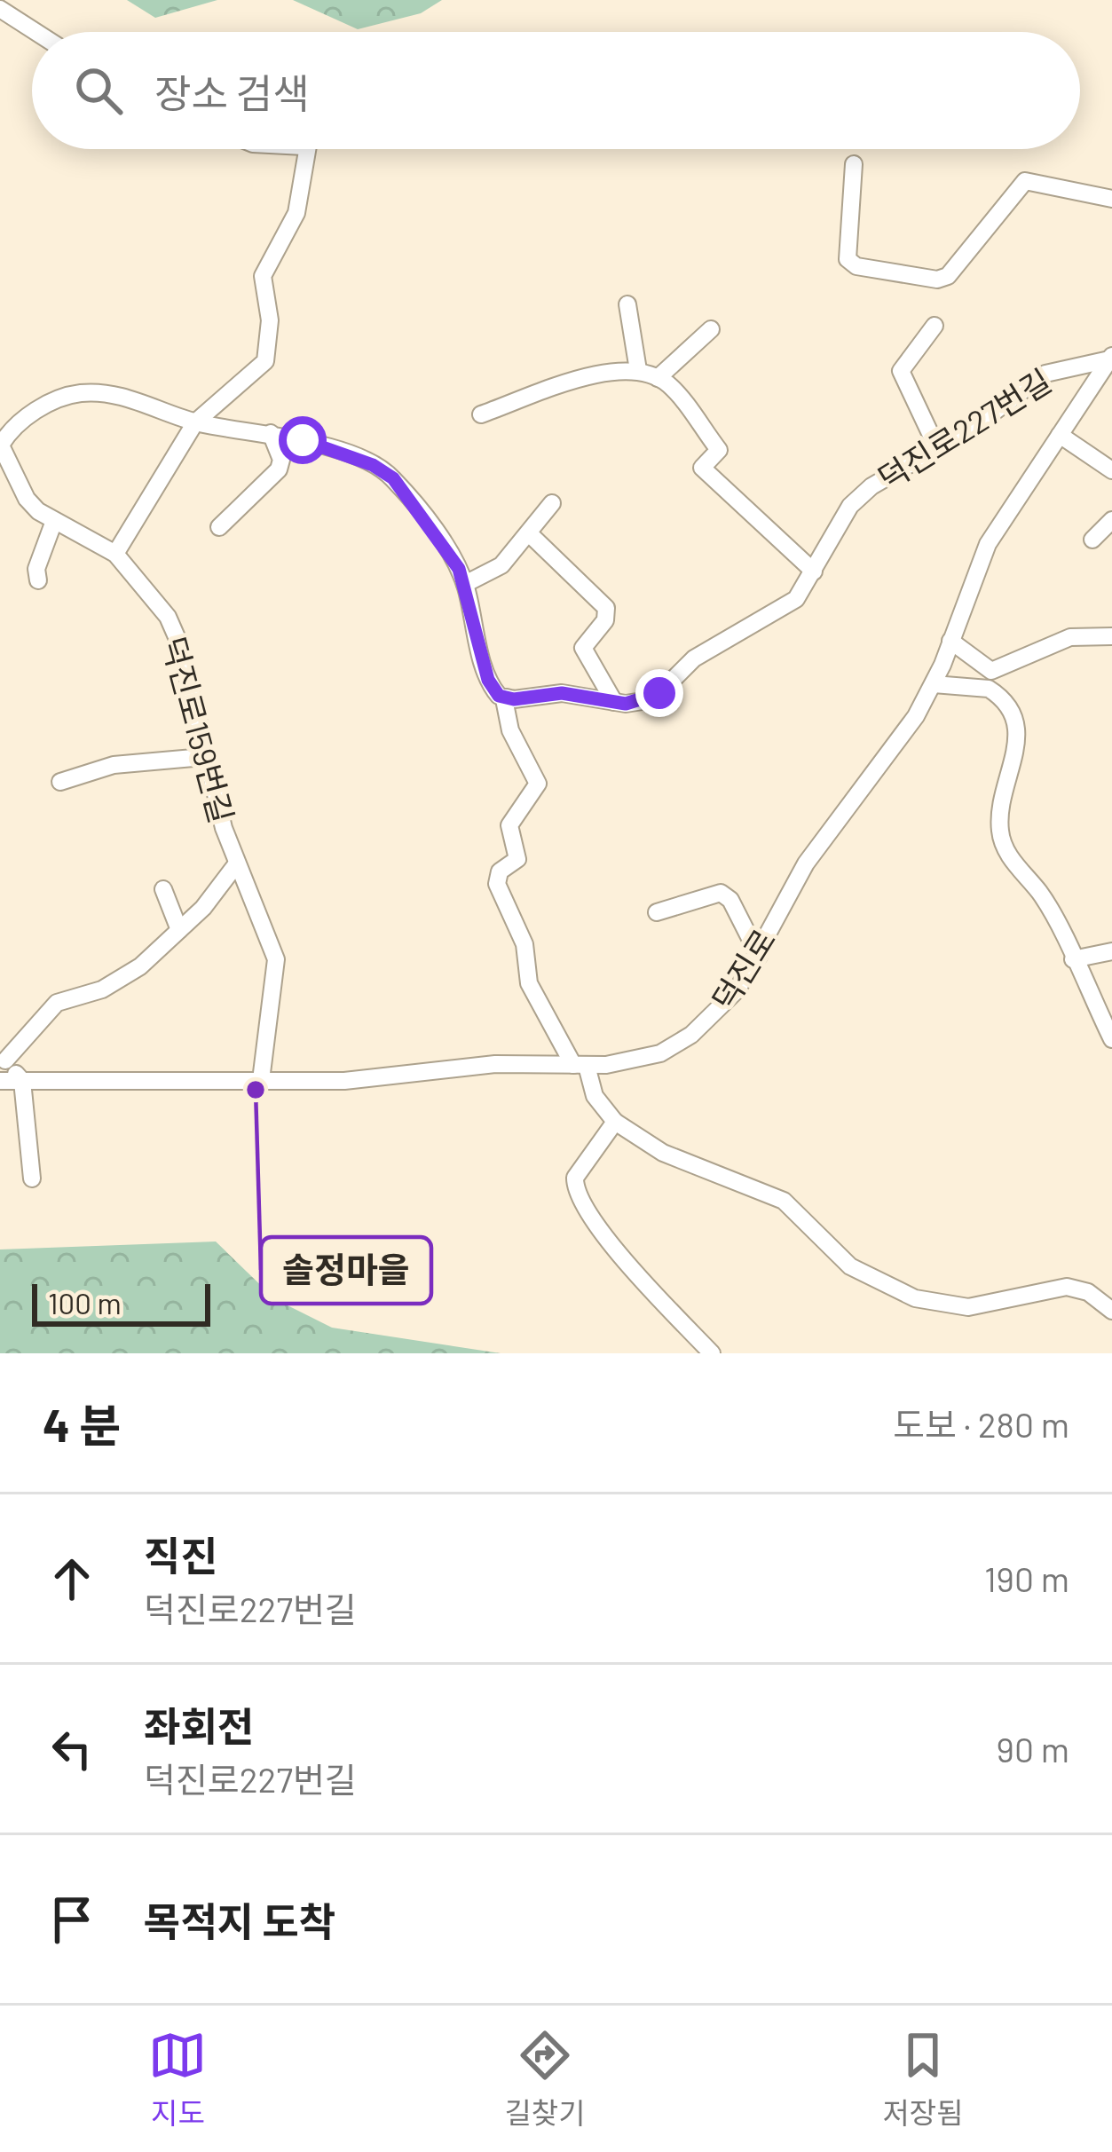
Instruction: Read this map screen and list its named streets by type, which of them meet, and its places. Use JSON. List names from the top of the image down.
{
  "streets": {
    "street": ["덕진로227번길", "덕진로159번길", "덕진로"]
  },
  "crossings": [
    ["덕진로227번길", "덕진로"],
    ["덕진로159번길", "덕진로"]
  ],
  "places": ["솔정마을"],
  "scale_bar": "100 m",
  "page": {
    "search": "장소 검색",
    "scale": "100 m",
    "heading": ["4 분", "도보 · 280 m"],
    "list": [
      ["직진", "덕진로227번길", "190 m"],
      ["좌회전", "덕진로227번길", "90 m"],
      "목적지 도착"
    ],
    "nav": ["지도", "길찾기", "저장됨"]
  }
}
